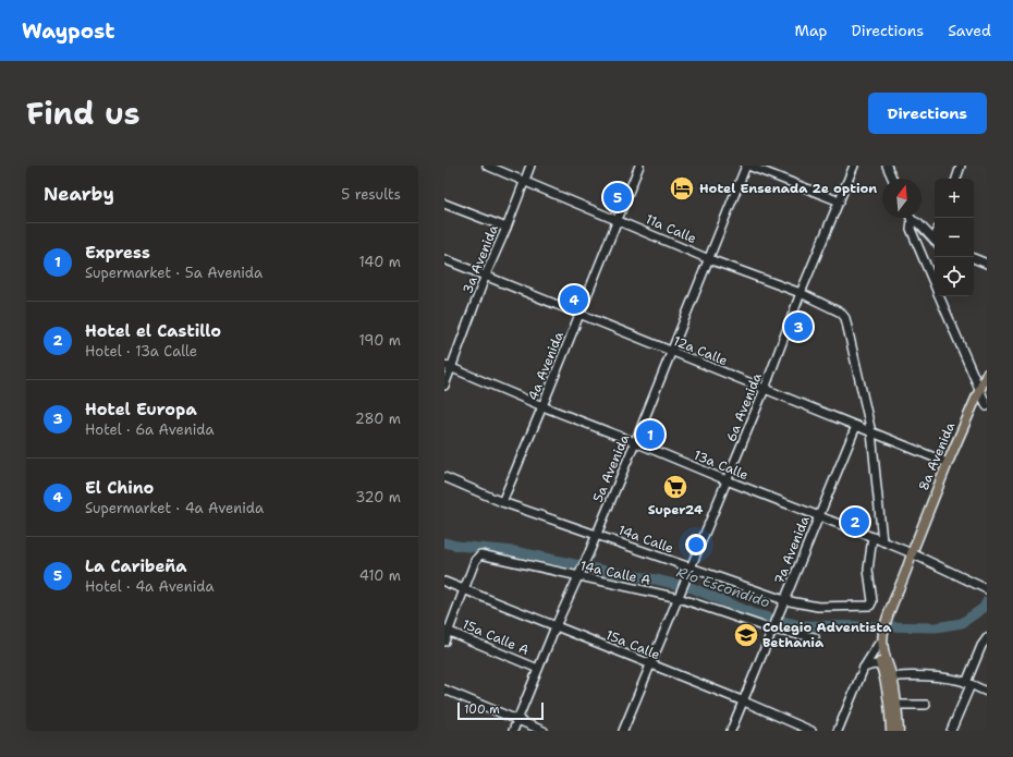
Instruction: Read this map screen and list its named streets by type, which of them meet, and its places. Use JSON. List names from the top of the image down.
{
  "streets": {
    "main road": ["8a Avenida"],
    "street": [
      "11a Calle",
      "3a Avenida",
      "12a Calle",
      "4a Avenida",
      "6a Avenida",
      "13a Calle",
      "5a Avenida",
      "14a Calle",
      "7a Avenida",
      "14a Calle A",
      "15a Calle A",
      "15a Calle"
    ]
  },
  "crossings": [
    ["11a Calle", "3a Avenida"],
    ["11a Calle", "12a Calle"],
    ["11a Calle", "4a Avenida"],
    ["11a Calle", "6a Avenida"],
    ["11a Calle", "5a Avenida"],
    ["3a Avenida", "12a Calle"],
    ["3a Avenida", "13a Calle"],
    ["12a Calle", "4a Avenida"],
    ["12a Calle", "6a Avenida"],
    ["12a Calle", "8a Avenida"],
    ["12a Calle", "5a Avenida"],
    ["12a Calle", "7a Avenida"],
    ["4a Avenida", "13a Calle"],
    ["4a Avenida", "14a Calle"],
    ["6a Avenida", "13a Calle"],
    ["6a Avenida", "14a Calle"],
    ["6a Avenida", "14a Calle A"],
    ["6a Avenida", "15a Calle"],
    ["8a Avenida", "13a Calle"],
    ["13a Calle", "5a Avenida"],
    ["13a Calle", "14a Calle"],
    ["13a Calle", "7a Avenida"],
    ["5a Avenida", "14a Calle"],
    ["5a Avenida", "14a Calle A"],
    ["5a Avenida", "15a Calle A"],
    ["5a Avenida", "15a Calle"],
    ["14a Calle", "7a Avenida"],
    ["7a Avenida", "14a Calle A"],
    ["7a Avenida", "15a Calle"],
    ["14a Calle A", "15a Calle"]
  ],
  "water": ["Río Escondido"],
  "places": {
    "hotel": ["Hotel Ensenada 2e option"],
    "supermarket": ["Super24"],
    "school or university": ["Colegio Adventista Bethania"]
  },
  "scale_bar": "100 m",
  "north": "top",
  "page": {
    "header": "Waypost",
    "nav": ["Map", "Directions", "Saved"],
    "title": "Find us",
    "buttons": "Directions",
    "heading": ["Nearby", "5 results"],
    "map_buttons": ["+", "−"],
    "pins": [
      "5",
      "4",
      "3",
      "1",
      "2"
    ],
    "list": [
      {
        "mark": "1",
        "name": "Express",
        "note": "Supermarket · 5a Avenida",
        "value": "140 m"
      },
      {
        "mark": "2",
        "name": "Hotel el Castillo",
        "note": "Hotel · 13a Calle",
        "value": "190 m"
      },
      {
        "mark": "3",
        "name": "Hotel Europa",
        "note": "Hotel · 6a Avenida",
        "value": "280 m"
      },
      {
        "mark": "4",
        "name": "El Chino",
        "note": "Supermarket · 4a Avenida",
        "value": "320 m"
      },
      {
        "mark": "5",
        "name": "La Caribeña",
        "note": "Hotel · 4a Avenida",
        "value": "410 m"
      }
    ],
    "scale": "100 m"
  }
}
